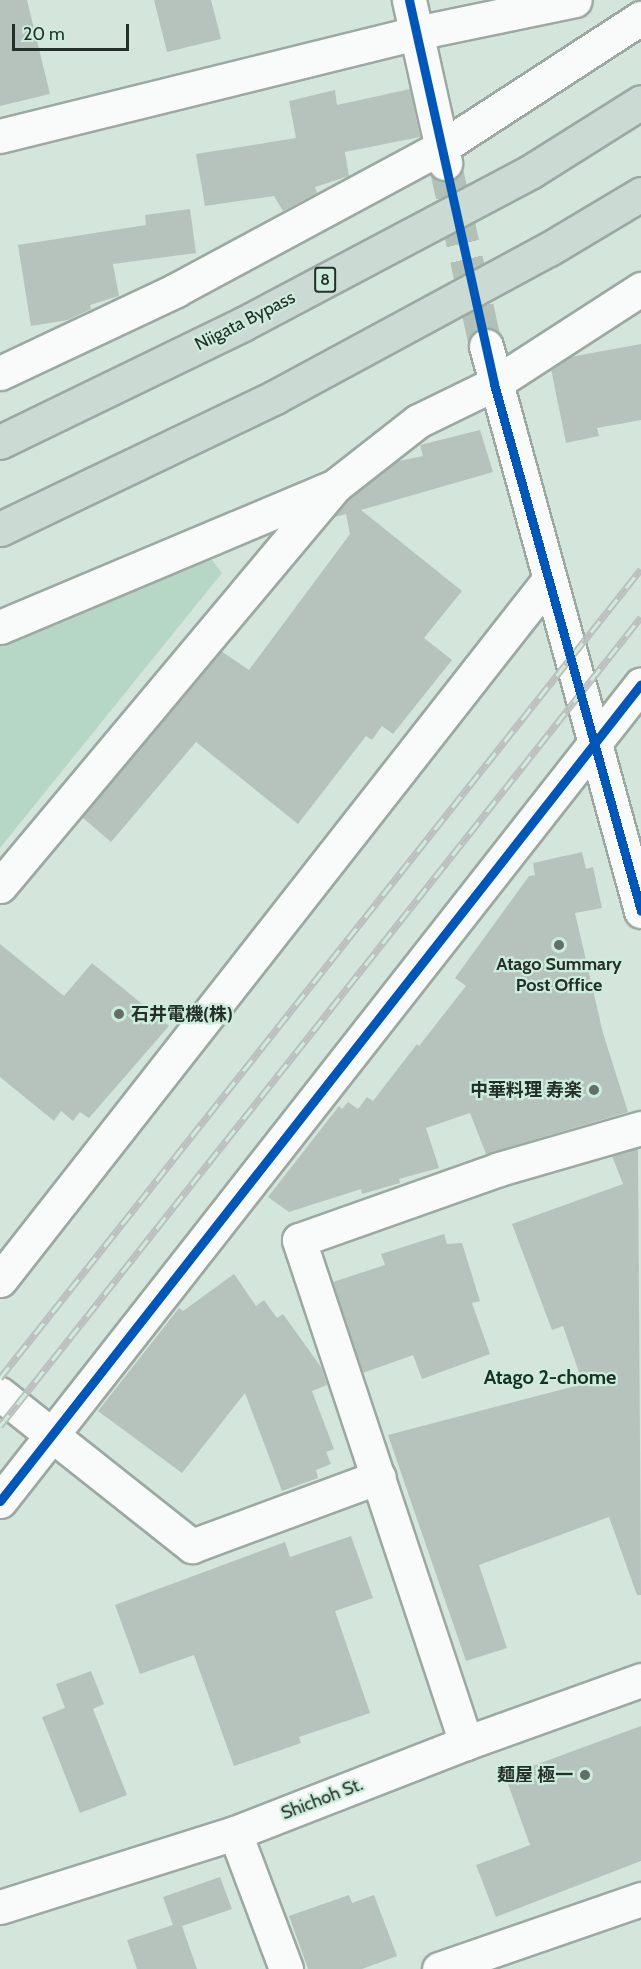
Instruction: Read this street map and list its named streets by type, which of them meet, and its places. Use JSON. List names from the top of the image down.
{
  "streets": {
    "highway": ["8", "Niigata Bypass"],
    "street": ["Shichoh St."]
  },
  "districts": ["Atago 2-chome"],
  "places": [
    "Atago Summary Post Office",
    "石井電機(株)",
    "中華料理 寿楽",
    "麺屋 極一"
  ],
  "scale_bar": "20 m"
}
